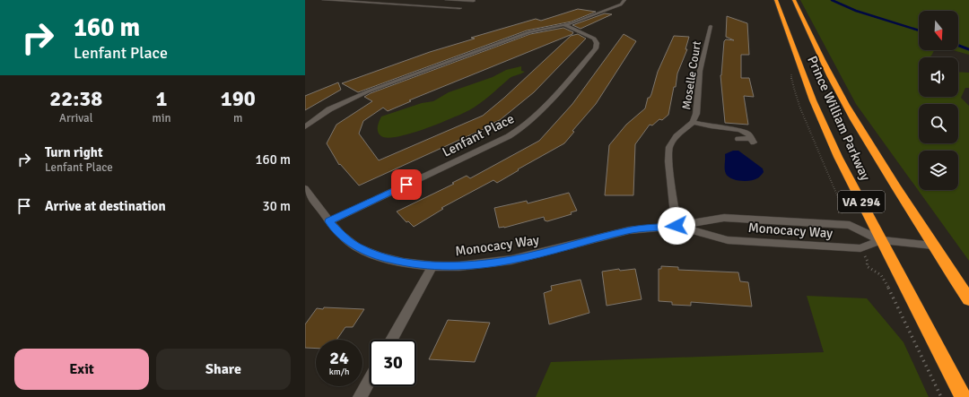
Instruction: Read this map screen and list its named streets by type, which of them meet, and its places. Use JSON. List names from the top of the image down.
{
  "streets": {
    "highway": ["Prince William Parkway", "VA 294"],
    "street": ["Moselle Court", "Lenfant Place", "Monocacy Way"]
  },
  "crossings": [
    ["Moselle Court", "Monocacy Way"],
    ["Prince William Parkway", "Monocacy Way"],
    ["Lenfant Place", "Monocacy Way"]
  ],
  "north": "bottom",
  "page": {
    "turn": ["160 m", "Lenfant Place"],
    "eta": [
      "22:38",
      "Arrival",
      "1",
      "min",
      "190",
      "m"
    ],
    "list": [
      {
        "name": "Turn right",
        "note": "Lenfant Place",
        "value": "160 m"
      },
      {
        "name": "Arrive at destination",
        "value": "30 m"
      }
    ],
    "speed": "24 km/h",
    "limit": "30",
    "buttons": ["Exit", "Share"]
  }
}
